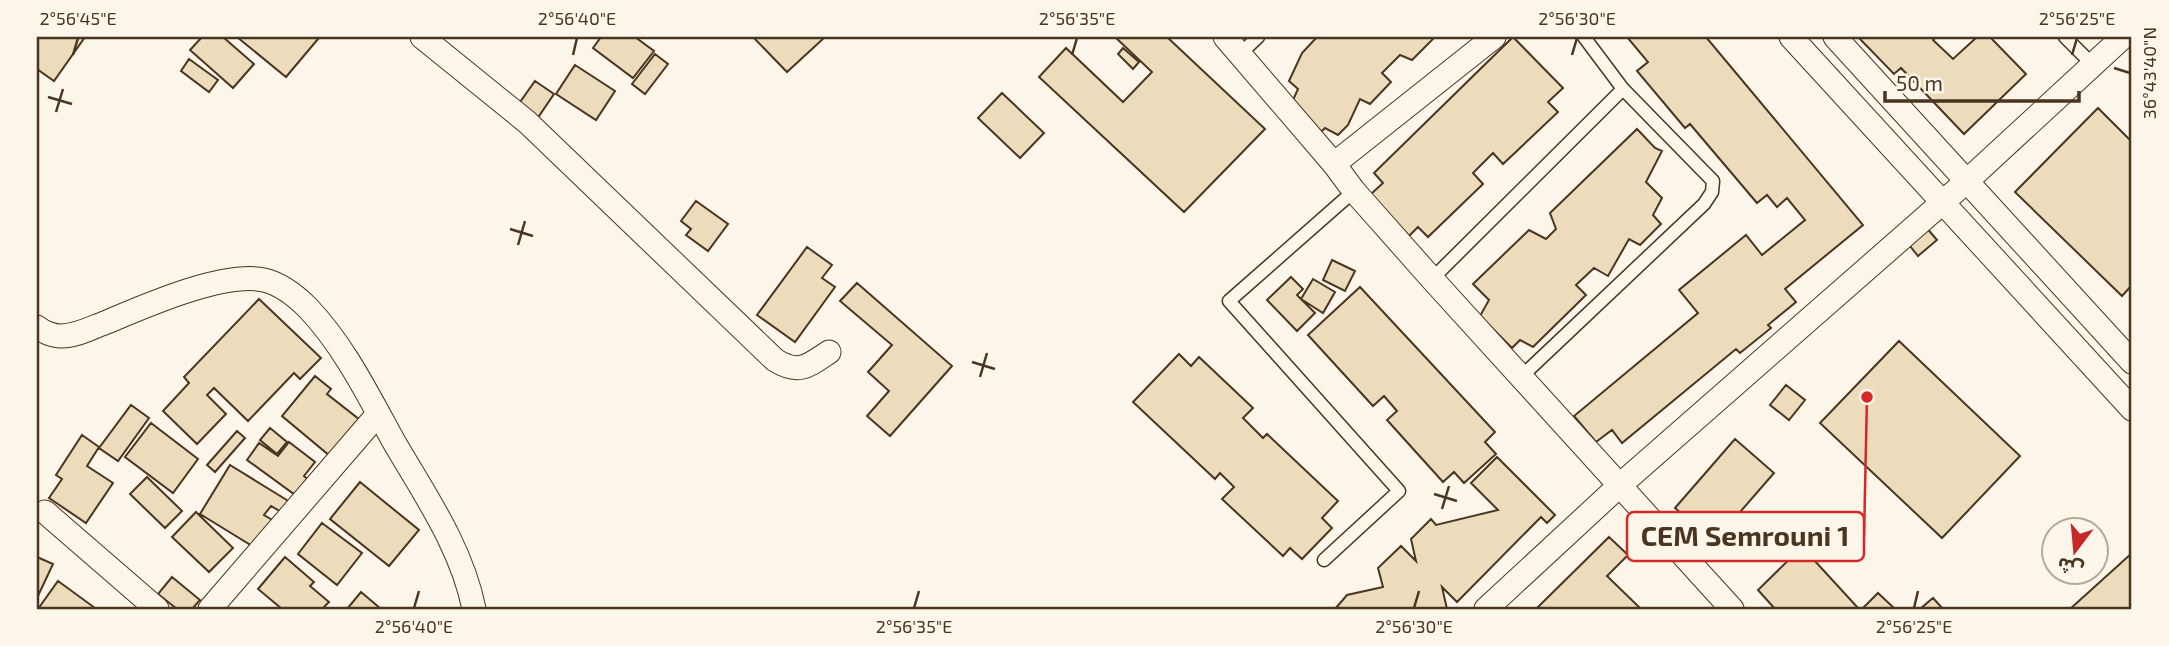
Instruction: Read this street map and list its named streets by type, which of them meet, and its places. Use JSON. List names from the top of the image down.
{
  "places": ["CEM Semrouni 1"],
  "scale_bar": "50 m",
  "north": "bottom",
  "coordinates": [
    "2°56'45\"E",
    "2°56'40\"E",
    "2°56'35\"E",
    "2°56'30\"E",
    "2°56'25\"E",
    "36°43'40\"N"
  ]
}
